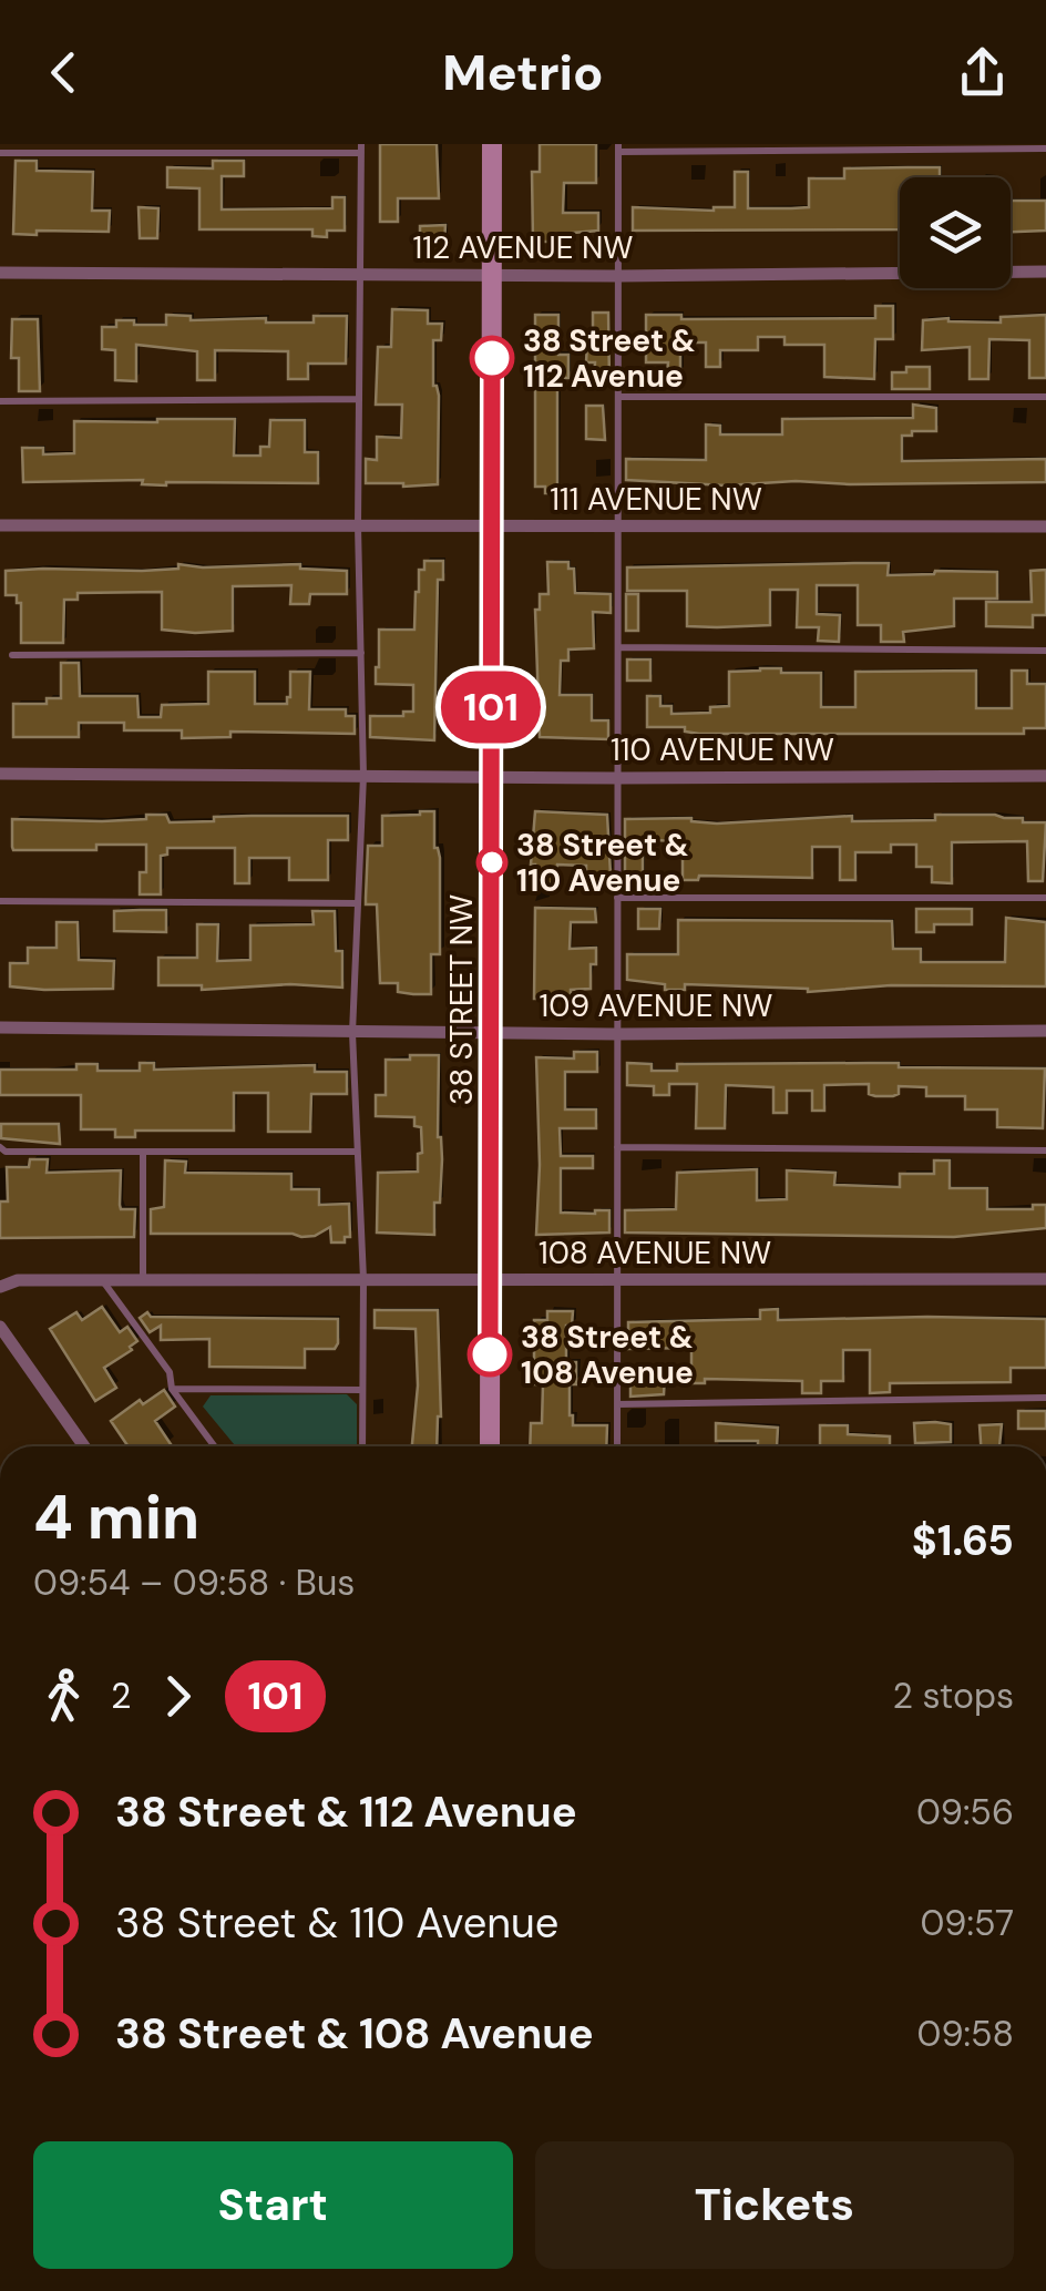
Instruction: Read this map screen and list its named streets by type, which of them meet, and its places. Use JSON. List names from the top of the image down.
{
  "streets": {
    "street": [
      "112 AVENUE NW",
      "111 AVENUE NW",
      "110 AVENUE NW",
      "38 STREET NW",
      "109 AVENUE NW",
      "108 AVENUE NW"
    ]
  },
  "crossings": [
    ["112 AVENUE NW", "38 STREET NW"],
    ["111 AVENUE NW", "38 STREET NW"],
    ["110 AVENUE NW", "38 STREET NW"],
    ["38 STREET NW", "109 AVENUE NW"],
    ["38 STREET NW", "108 AVENUE NW"]
  ],
  "places": ["38 Street & 112 Avenue", "38 Street & 110 Avenue", "38 Street & 108 Avenue"],
  "lines": ["bus line 101"],
  "page": {
    "header": "Metrio",
    "on_map": "101",
    "heading": ["4 min", "09:54 – 09:58 · Bus", "$1.65"],
    "legs": ["2", "101", "2 stops"],
    "list": [
      {
        "name": "38 Street & 112 Avenue",
        "value": "09:56"
      },
      {
        "name": "38 Street & 110 Avenue",
        "value": "09:57"
      },
      {
        "name": "38 Street & 108 Avenue",
        "value": "09:58"
      }
    ],
    "buttons": ["Start", "Tickets"]
  }
}
